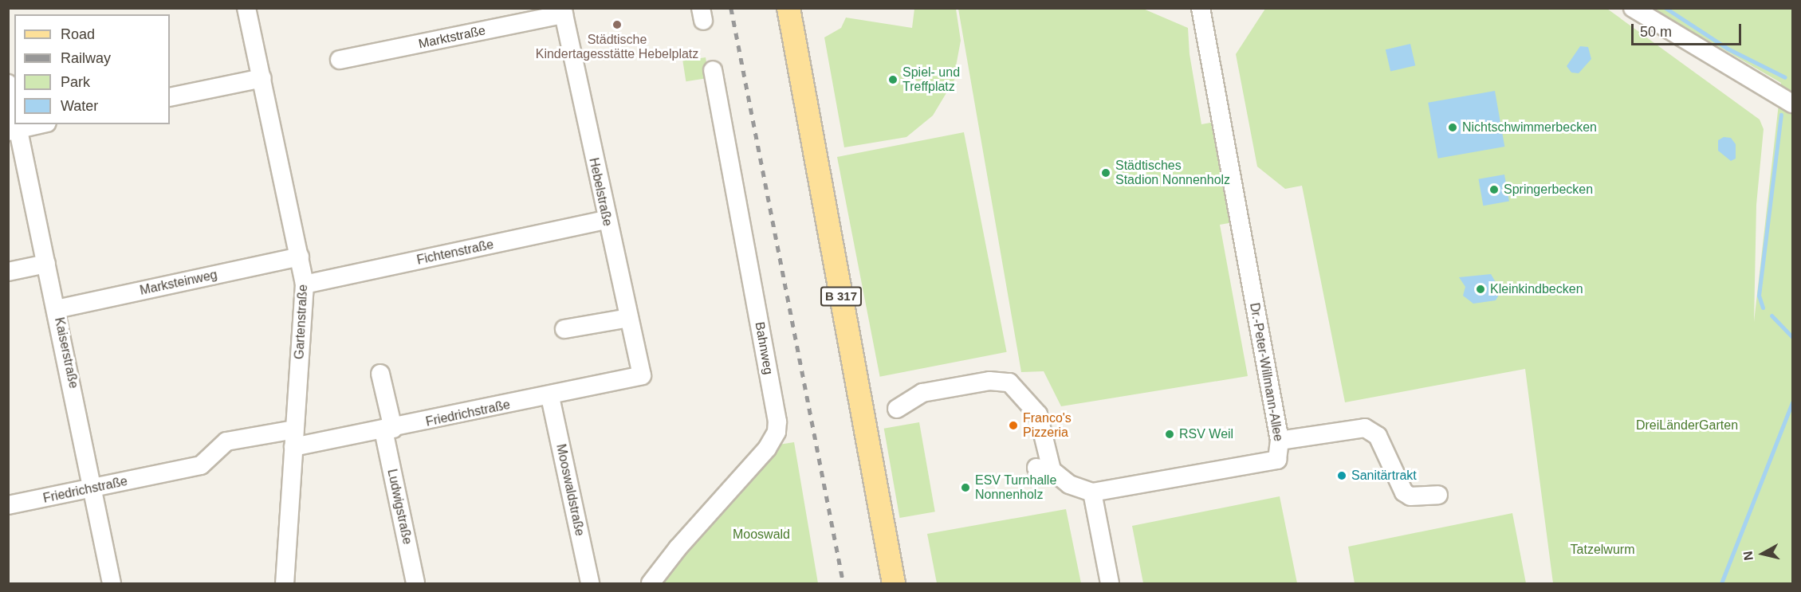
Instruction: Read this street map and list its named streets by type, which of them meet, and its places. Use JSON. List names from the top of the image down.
{
  "streets": {
    "main road": ["B 317"],
    "street": [
      "Marktstraße",
      "Hebelstraße",
      "Fichtenstraße",
      "Marksteinweg",
      "Gartenstraße",
      "Bahnweg",
      "Kaiserstraße",
      "Dr.-Peter-Willmann-Allee",
      "Friedrichstraße",
      "Mooswaldstraße",
      "Ludwigstraße"
    ]
  },
  "crossings": [
    ["Marktstraße", "Hebelstraße"],
    ["Hebelstraße", "Fichtenstraße"],
    ["Hebelstraße", "Friedrichstraße"],
    ["Fichtenstraße", "Gartenstraße"],
    ["Marksteinweg", "Gartenstraße"],
    ["Marksteinweg", "Kaiserstraße"],
    ["Gartenstraße", "Friedrichstraße"],
    ["Kaiserstraße", "Friedrichstraße"],
    ["Friedrichstraße", "Mooswaldstraße"],
    ["Friedrichstraße", "Ludwigstraße"]
  ],
  "parks": ["DreiLänderGarten", "Mooswald", "Tatzelwurm"],
  "places": [
    "Städtische Kindertagesstätte Hebelplatz",
    "Spiel- und Treffplatz",
    "Nichtschwimmerbecken",
    "Städtisches Stadion Nonnenholz",
    "Springerbecken",
    "Kleinkindbecken",
    "Franco's Pizzeria",
    "RSV Weil",
    "Sanitärtrakt",
    "ESV Turnhalle Nonnenholz"
  ],
  "legend": [
    "Road",
    "Railway",
    "Park",
    "Water"
  ],
  "scale_bar": "50 m",
  "north": "left"
}
